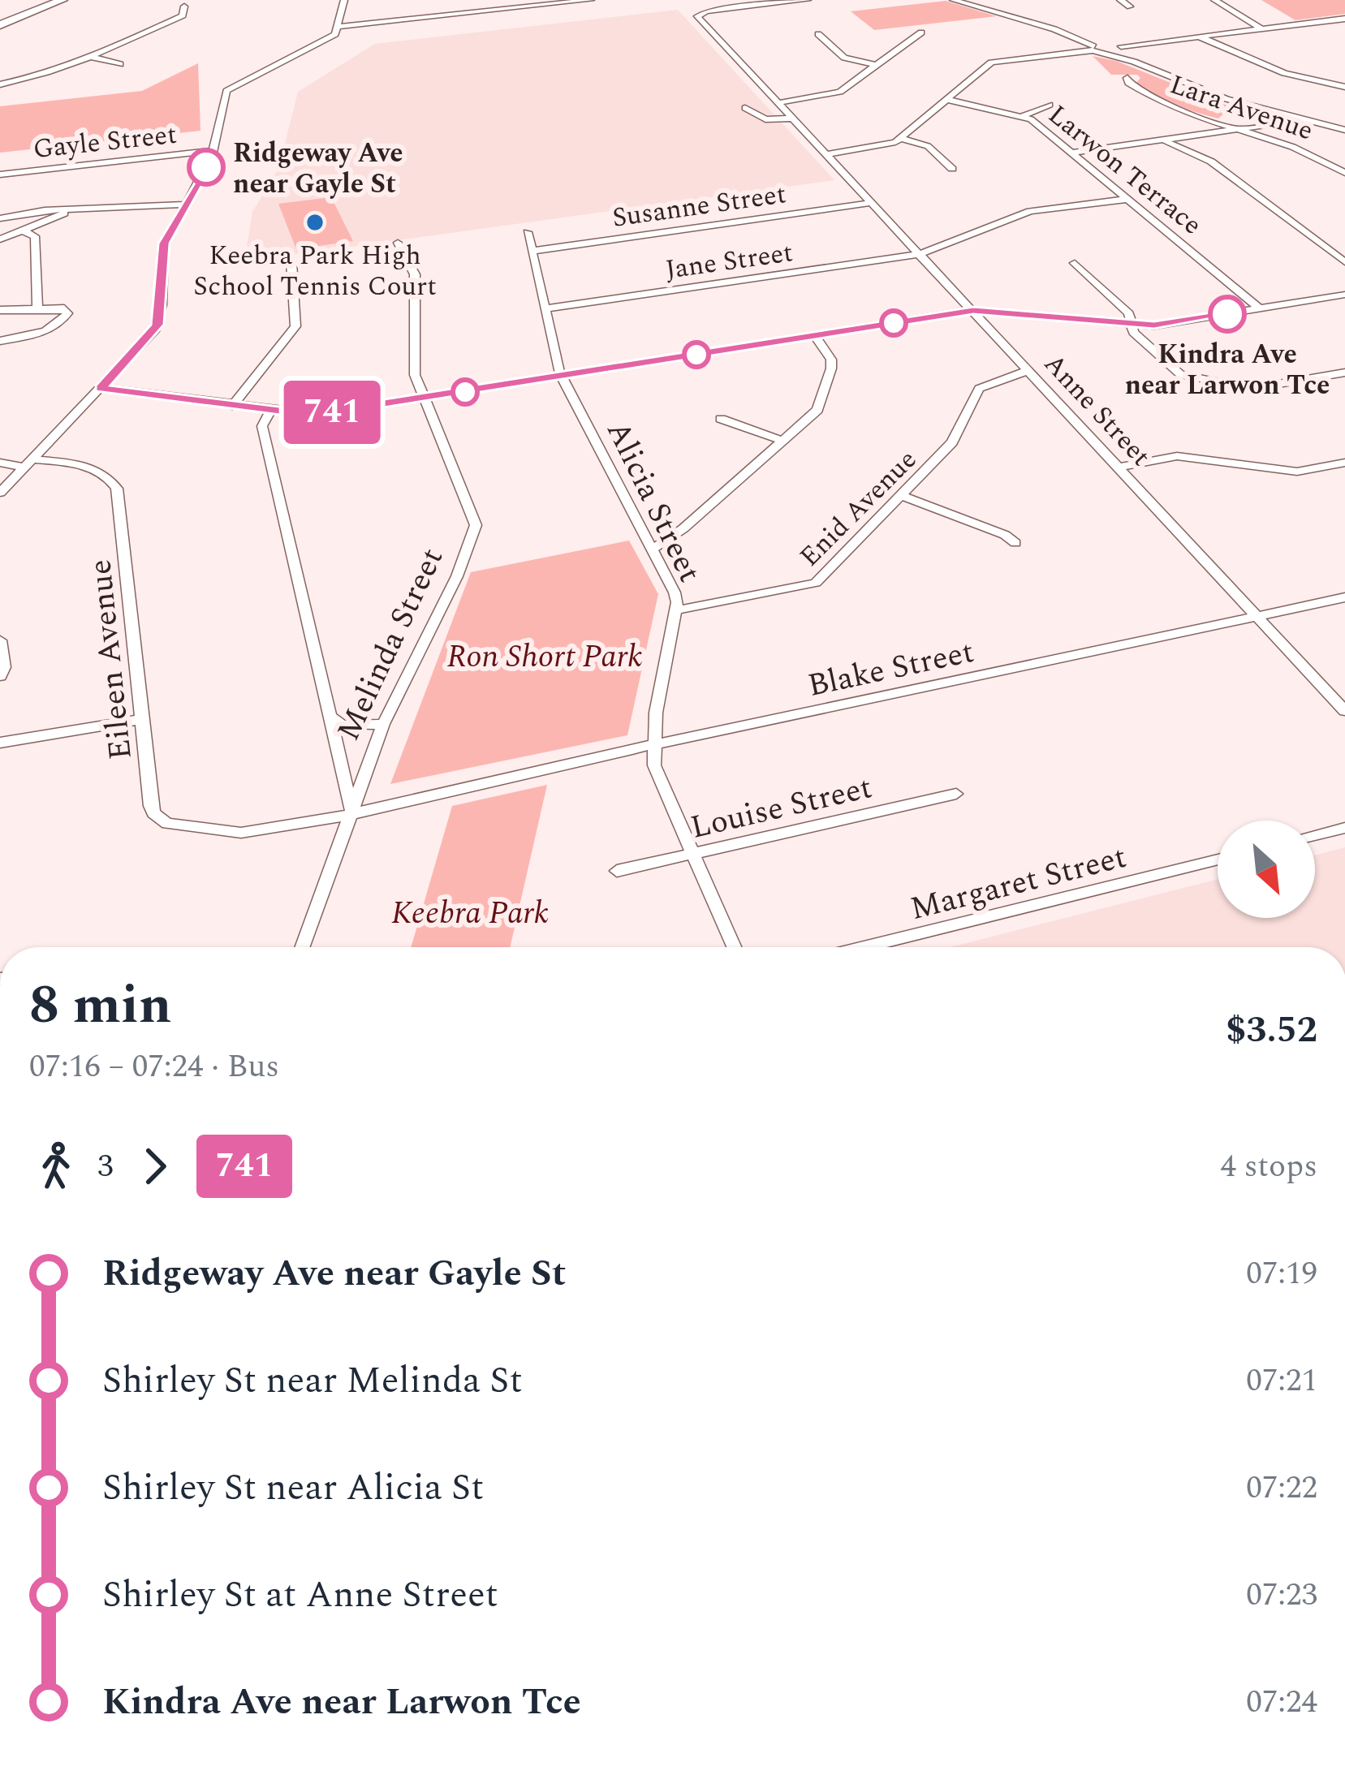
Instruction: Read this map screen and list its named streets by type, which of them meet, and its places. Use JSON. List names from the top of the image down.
{
  "streets": {
    "street": [
      "Lara Avenue",
      "Gayle Street",
      "Larwon Terrace",
      "Susanne Street",
      "Jane Street",
      "Anne Street",
      "Alicia Street",
      "Enid Avenue",
      "Melinda Street",
      "Eileen Avenue",
      "Blake Street",
      "Louise Street",
      "Margaret Street"
    ]
  },
  "crossings": [
    ["Larwon Terrace", "Jane Street"],
    ["Susanne Street", "Anne Street"],
    ["Susanne Street", "Alicia Street"],
    ["Jane Street", "Anne Street"],
    ["Jane Street", "Alicia Street"],
    ["Anne Street", "Enid Avenue"],
    ["Anne Street", "Blake Street"],
    ["Alicia Street", "Enid Avenue"],
    ["Alicia Street", "Blake Street"],
    ["Alicia Street", "Louise Street"],
    ["Melinda Street", "Blake Street"],
    ["Eileen Avenue", "Blake Street"]
  ],
  "parks": ["Ron Short Park", "Keebra Park"],
  "places": ["Ridgeway Ave near Gayle St", "Keebra Park High School Tennis Court", "Kindra Ave near Larwon Tce"],
  "lines": ["bus line 741"],
  "north": "bottom right",
  "page": {
    "on_map": "741",
    "heading": ["8 min", "07:16 – 07:24 · Bus", "$3.52"],
    "legs": ["3", "741", "4 stops"],
    "list": [
      {
        "name": "Ridgeway Ave near Gayle St",
        "value": "07:19"
      },
      {
        "name": "Shirley St near Melinda St",
        "value": "07:21"
      },
      {
        "name": "Shirley St near Alicia St",
        "value": "07:22"
      },
      {
        "name": "Shirley St at Anne Street",
        "value": "07:23"
      },
      {
        "name": "Kindra Ave near Larwon Tce",
        "value": "07:24"
      }
    ]
  }
}
